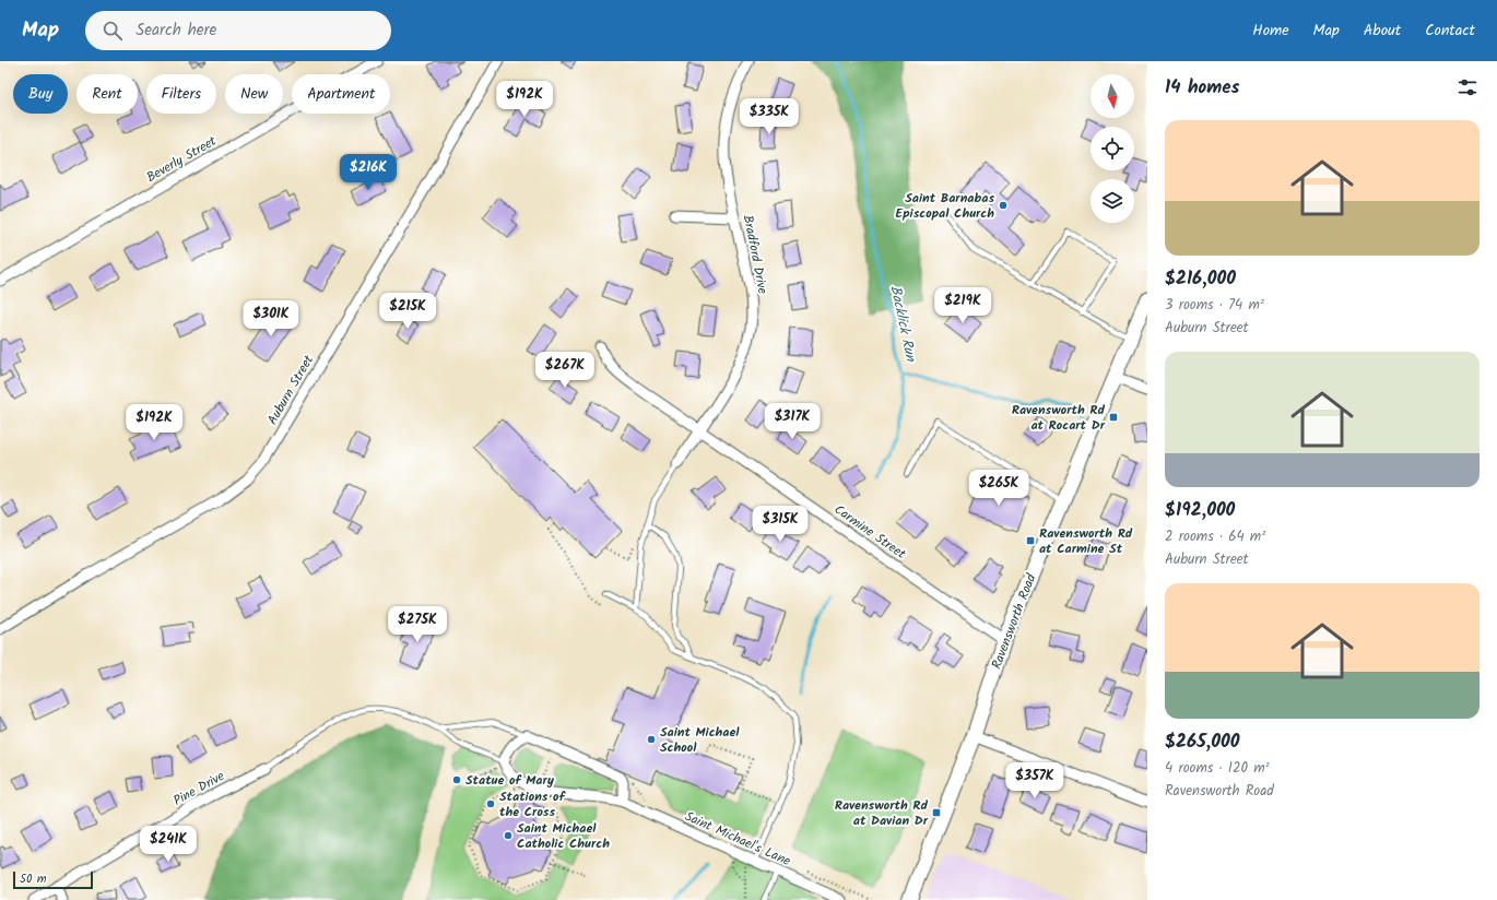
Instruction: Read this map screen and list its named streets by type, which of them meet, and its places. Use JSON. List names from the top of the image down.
{
  "streets": {
    "main road": ["Ravensworth Road"],
    "street": [
      "Beverly Street",
      "Bradford Drive",
      "Auburn Street",
      "Carmine Street",
      "Pine Drive",
      "Saint Michael's Lane"
    ]
  },
  "crossings": [
    ["Bradford Drive", "Carmine Street"],
    ["Carmine Street", "Ravensworth Road"]
  ],
  "water": ["Backlick Run"],
  "places": {
    "other": [
      "Saint Barnabas Episcopal Church",
      "Saint Michael School",
      "Statue of Mary",
      "Stations of the Cross",
      "Saint Michael Catholic Church"
    ],
    "transit": ["Ravensworth Rd at Rocart Dr", "Ravensworth Rd at Carmine St", "Ravensworth Rd at Davian Dr"]
  },
  "scale_bar": "50 m",
  "north": "bottom",
  "page": {
    "header": "Map",
    "search": "Search here",
    "nav": [
      "Home",
      "Map",
      "About",
      "Contact"
    ],
    "heading": "14 homes",
    "chip": [
      "Buy",
      "Rent",
      "Filters",
      "New",
      "Apartment"
    ],
    "price": [
      "$192K",
      "$335K",
      "$216K",
      "$219K",
      "$215K",
      "$301K",
      "$267K",
      "$317K",
      "$192K",
      "$265K",
      "$315K",
      "$275K",
      "$357K",
      "$241K"
    ],
    "list": [
      {
        "name": "$216,000",
        "note": "3 rooms · 74 m² · Auburn Street"
      },
      {
        "name": "$192,000",
        "note": "2 rooms · 64 m² · Auburn Street"
      },
      {
        "name": "$265,000",
        "note": "4 rooms · 120 m² · Ravensworth Road"
      }
    ],
    "scale": "50 m"
  }
}
